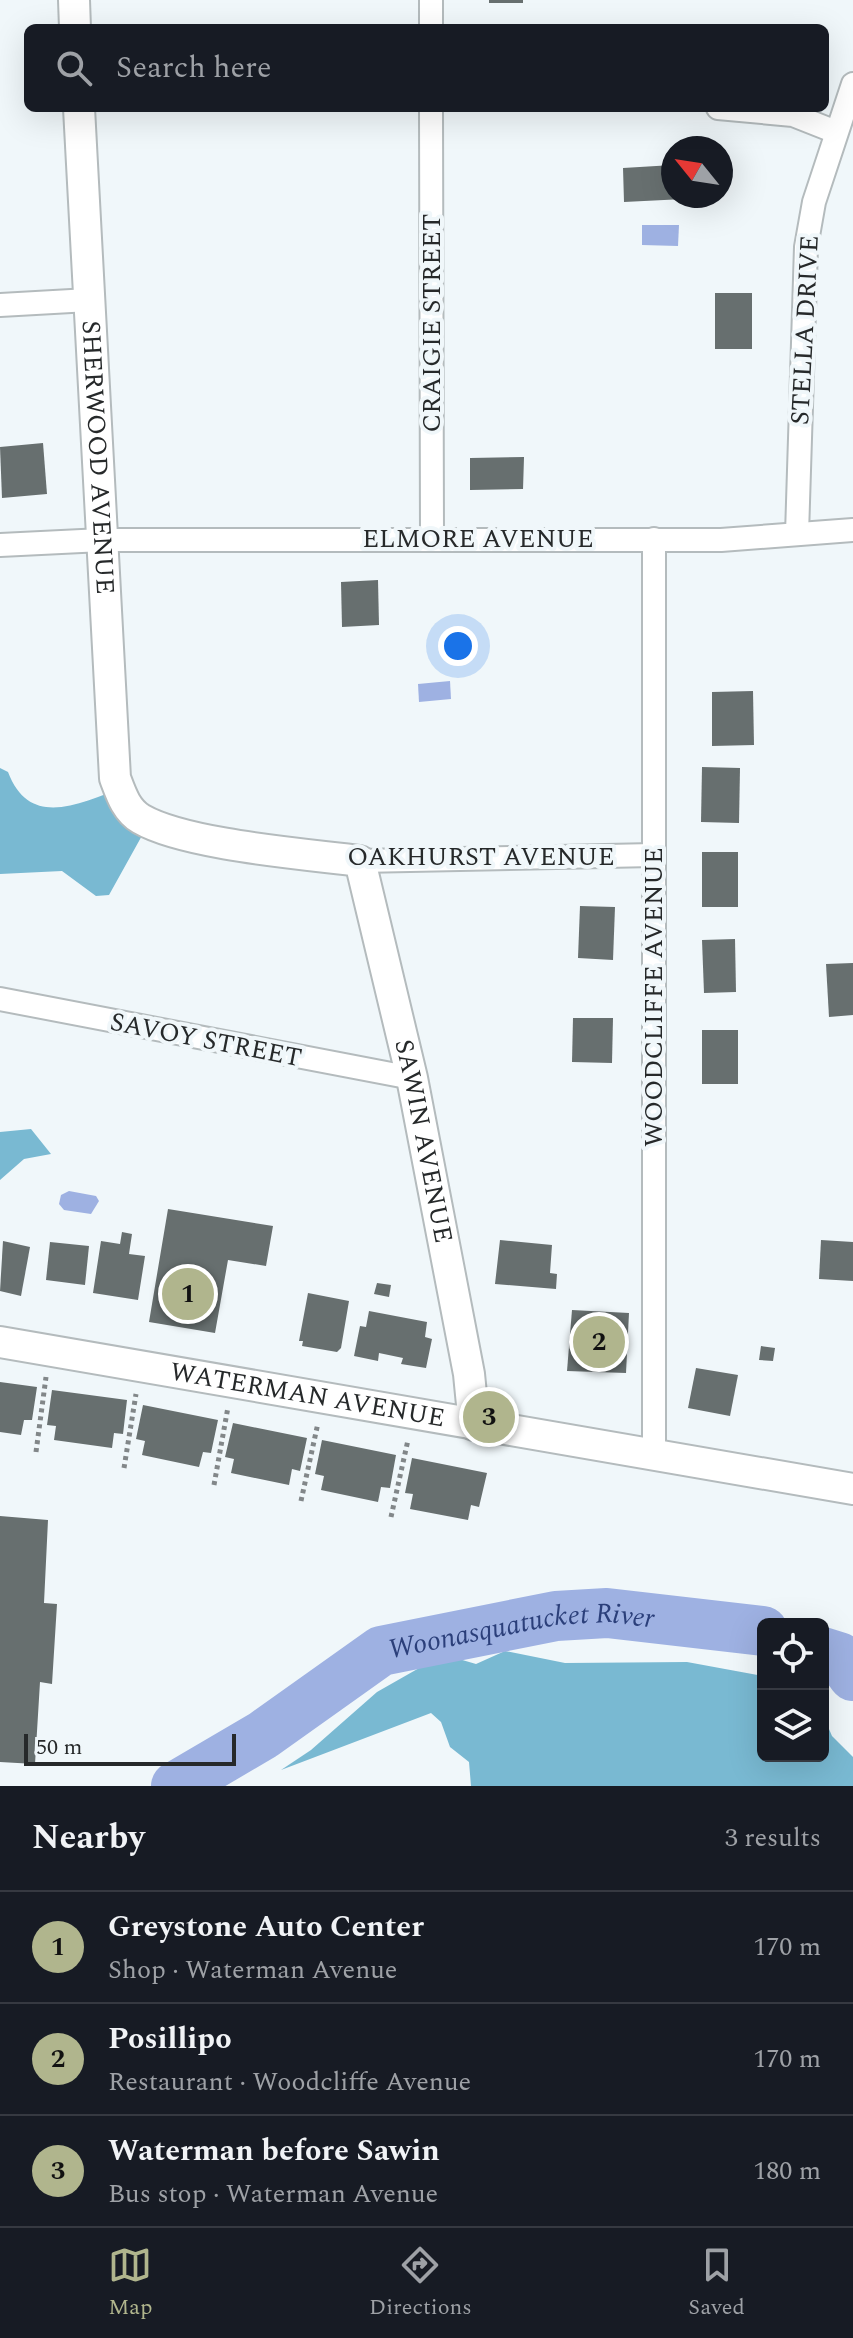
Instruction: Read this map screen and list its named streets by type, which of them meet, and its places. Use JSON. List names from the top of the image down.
{
  "streets": {
    "street": [
      "CRAIGIE STREET",
      "STELLA DRIVE",
      "SHERWOOD AVENUE",
      "ELMORE AVENUE",
      "OAKHURST AVENUE",
      "WOODCLIFFE AVENUE",
      "SAVOY STREET",
      "SAWIN AVENUE",
      "WATERMAN AVENUE"
    ]
  },
  "crossings": [
    ["CRAIGIE STREET", "ELMORE AVENUE"],
    ["STELLA DRIVE", "ELMORE AVENUE"],
    ["SHERWOOD AVENUE", "ELMORE AVENUE"],
    ["SHERWOOD AVENUE", "OAKHURST AVENUE"],
    ["ELMORE AVENUE", "WOODCLIFFE AVENUE"],
    ["OAKHURST AVENUE", "WOODCLIFFE AVENUE"],
    ["OAKHURST AVENUE", "SAWIN AVENUE"],
    ["WOODCLIFFE AVENUE", "WATERMAN AVENUE"],
    ["SAVOY STREET", "SAWIN AVENUE"],
    ["SAWIN AVENUE", "WATERMAN AVENUE"]
  ],
  "water": ["Woonasquatucket River"],
  "scale_bar": "50 m",
  "north": "top left",
  "page": {
    "search": "Search here",
    "pins": ["1", "2", "3"],
    "scale": "50 m",
    "heading": ["Nearby", "3 results"],
    "list": [
      {
        "mark": "1",
        "name": "Greystone Auto Center",
        "note": "Shop · Waterman Avenue",
        "value": "170 m"
      },
      {
        "mark": "2",
        "name": "Posillipo",
        "note": "Restaurant · Woodcliffe Avenue",
        "value": "170 m"
      },
      {
        "mark": "3",
        "name": "Waterman before Sawin",
        "note": "Bus stop · Waterman Avenue",
        "value": "180 m"
      }
    ],
    "nav": ["Map", "Directions", "Saved"]
  }
}
